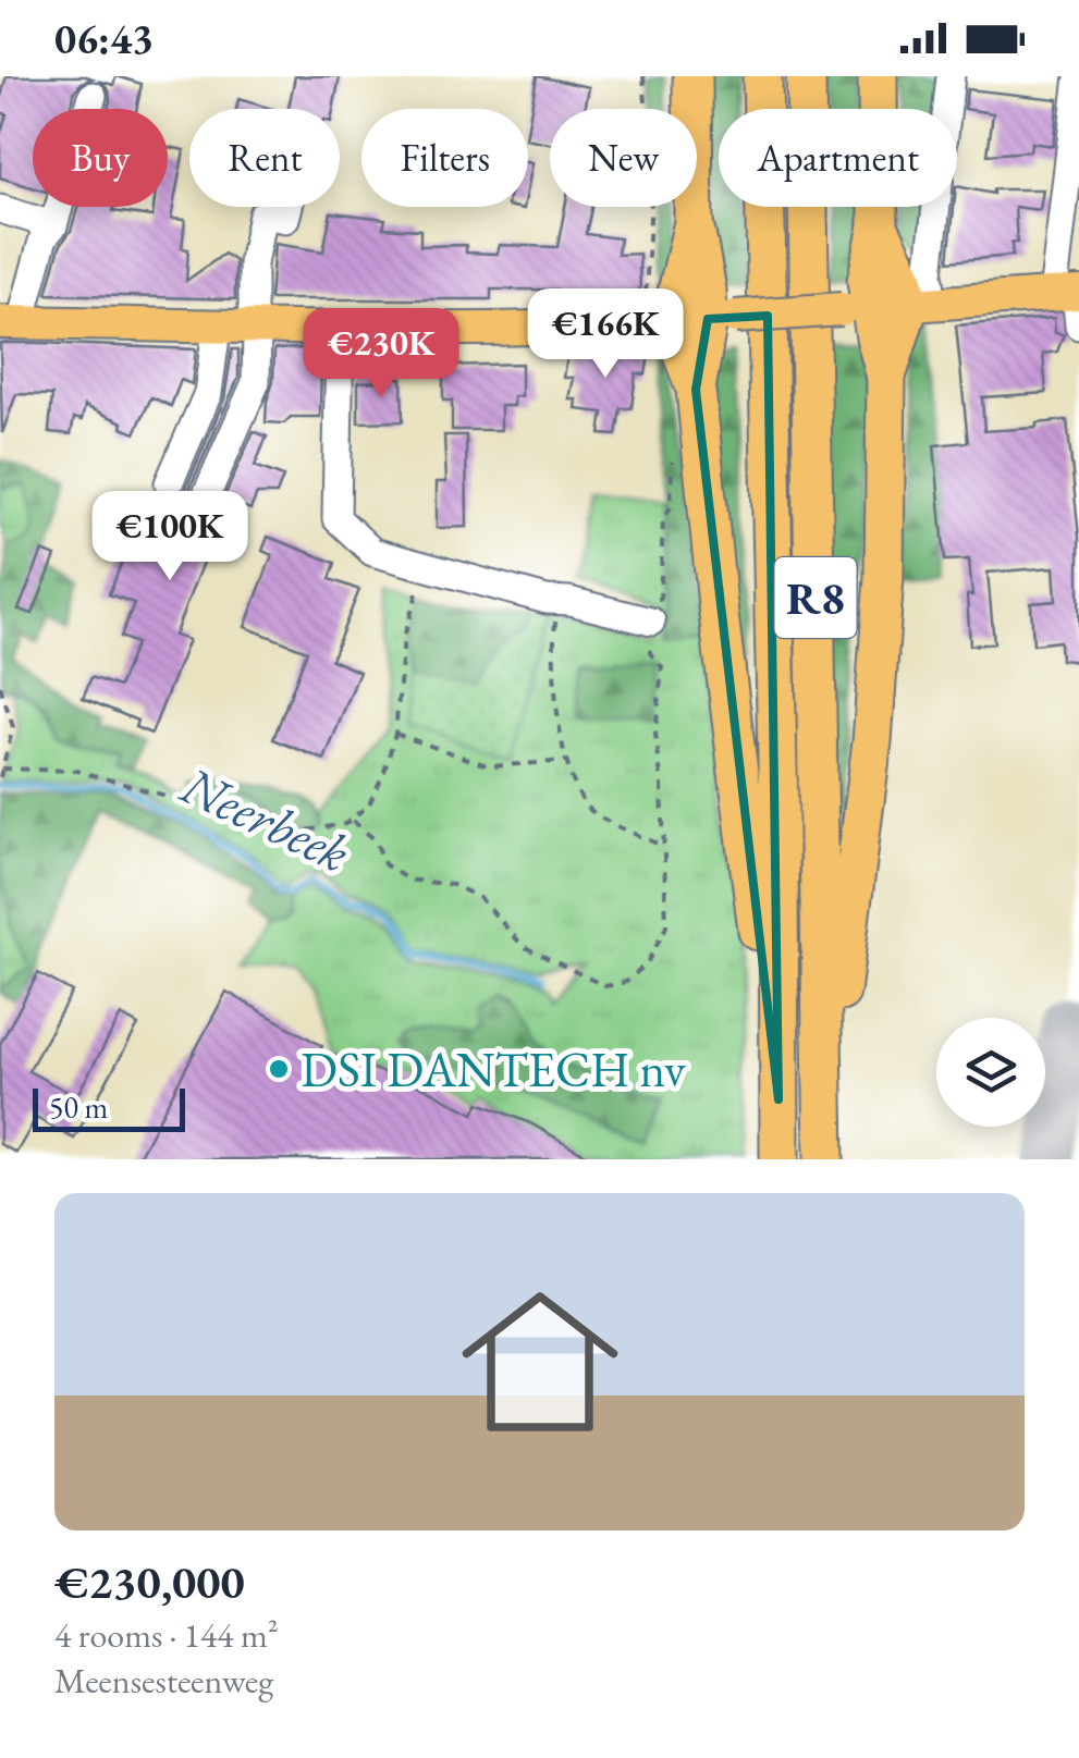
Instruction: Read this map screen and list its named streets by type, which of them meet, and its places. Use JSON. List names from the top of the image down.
{
  "streets": {
    "highway": ["R8"]
  },
  "water": ["Neerbeek"],
  "places": ["DSI DANTECH nv"],
  "scale_bar": "50 m",
  "page": {
    "status": "06:43",
    "chip": [
      "Buy",
      "Rent",
      "Filters",
      "New",
      "Apartment"
    ],
    "price": ["€166K", "€230K", "€100K"],
    "scale": "50 m",
    "list": [
      {
        "name": "€230,000",
        "note": "4 rooms · 144 m² · Meensesteenweg"
      }
    ]
  }
}
